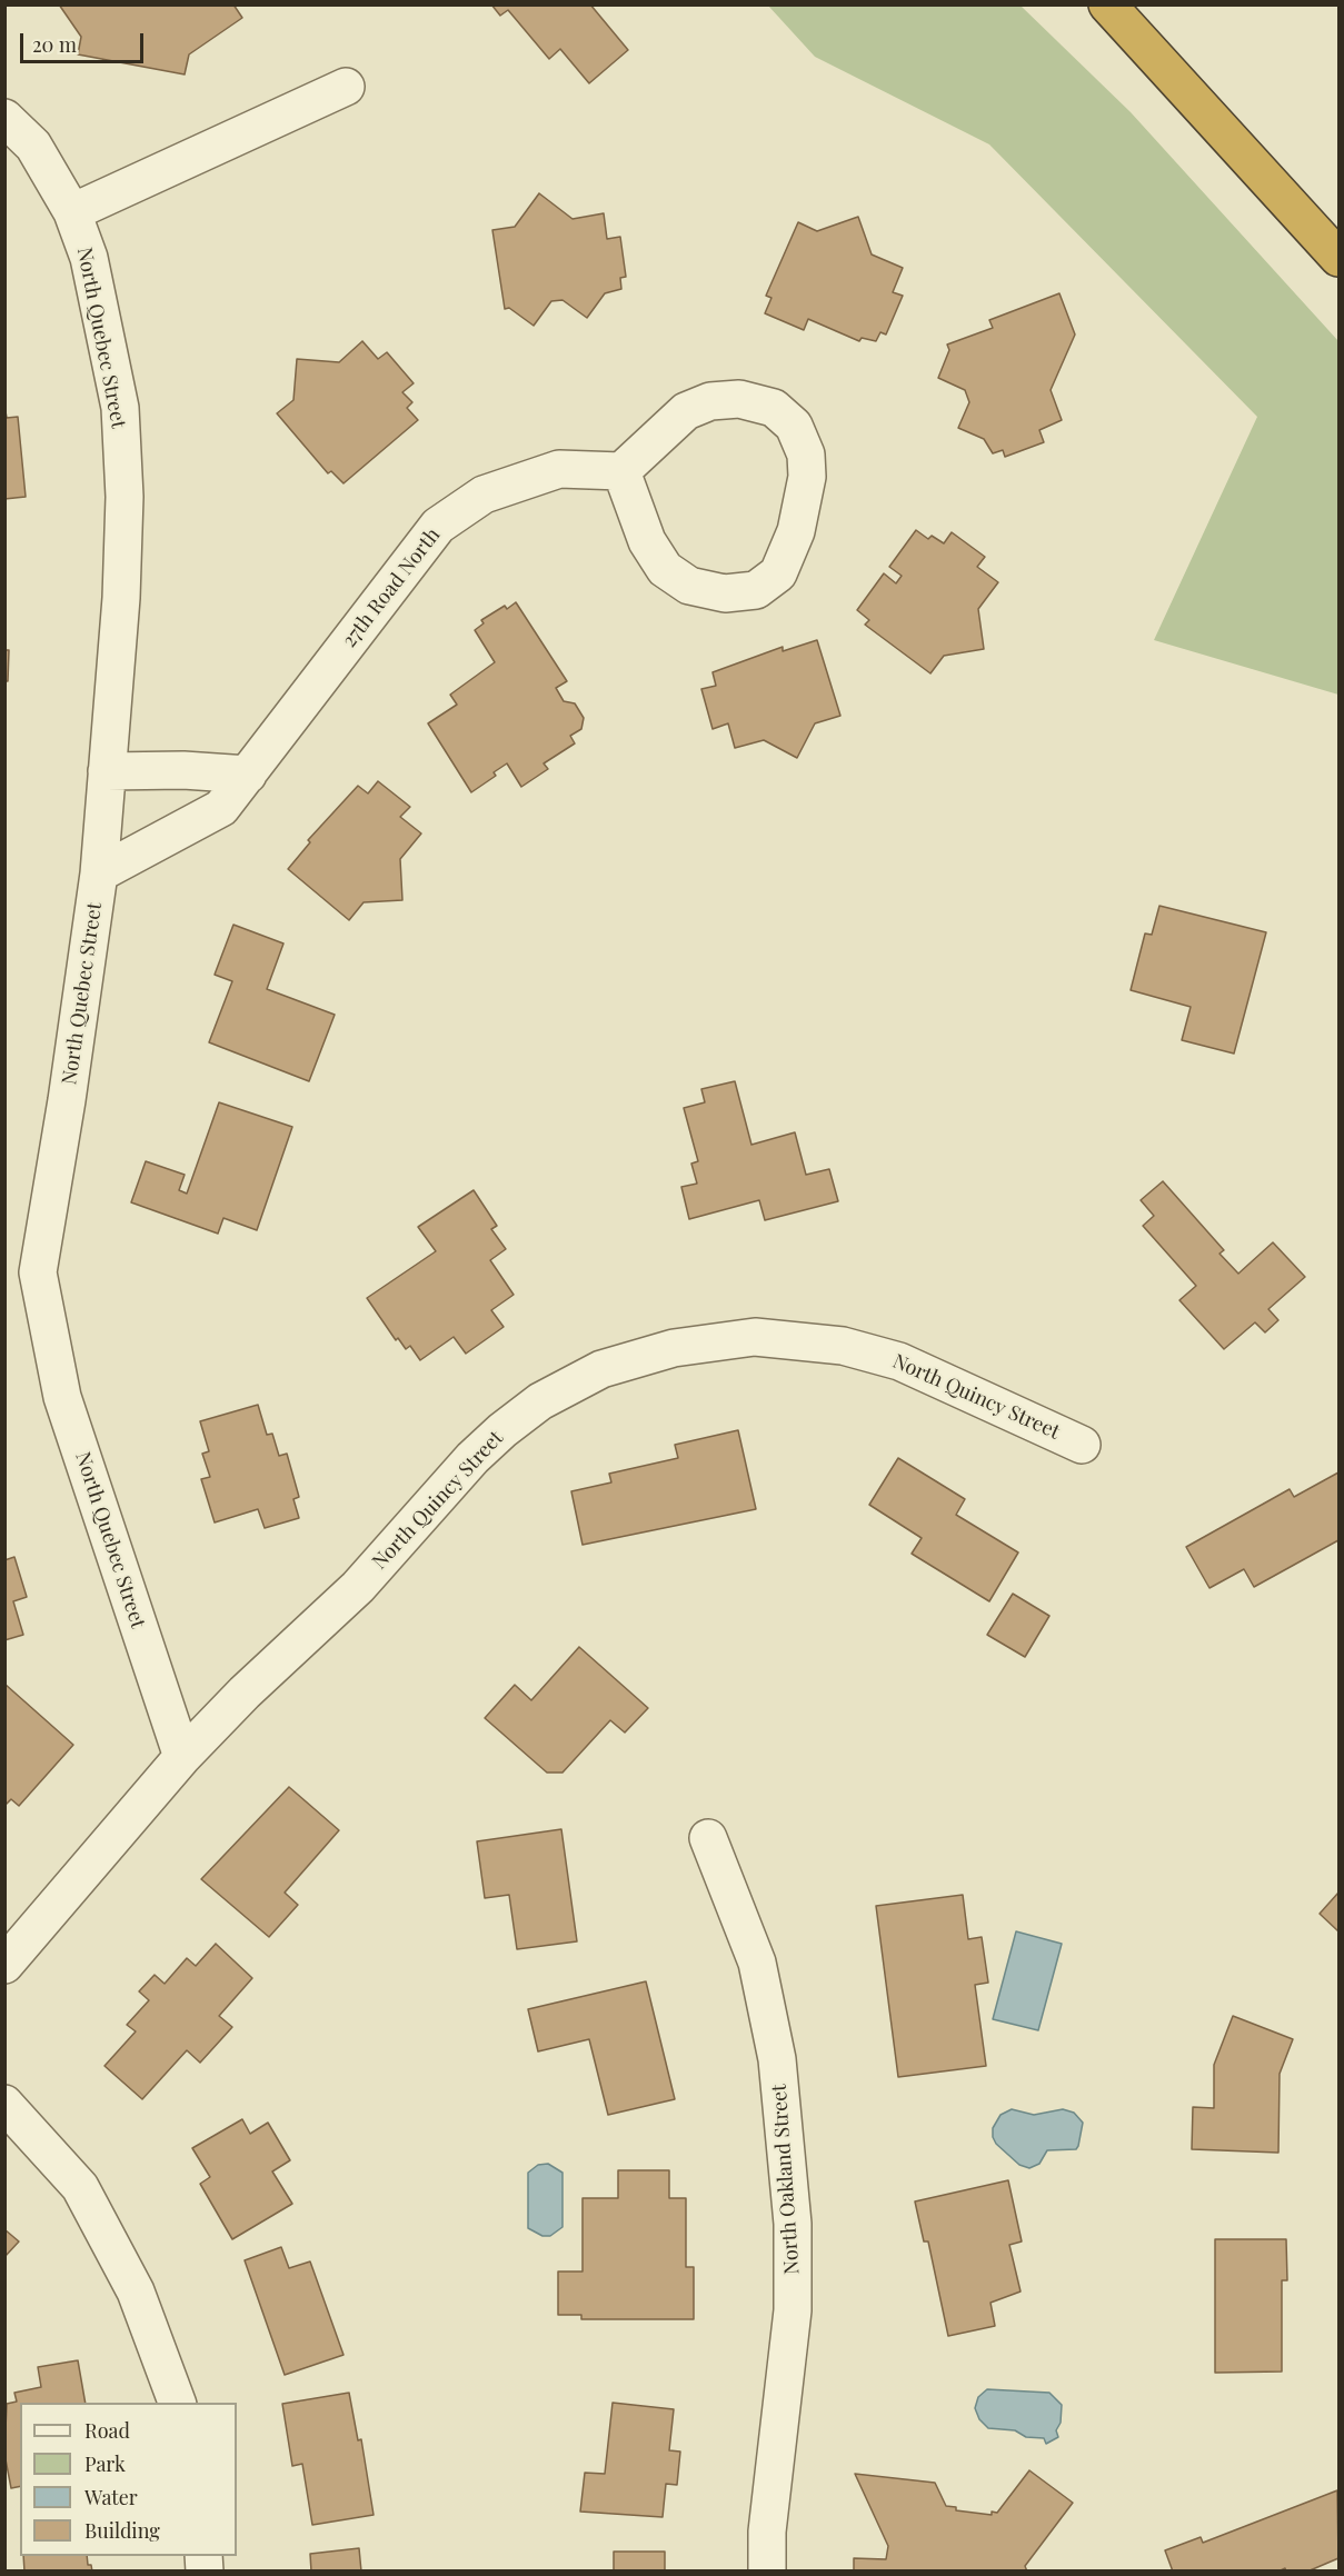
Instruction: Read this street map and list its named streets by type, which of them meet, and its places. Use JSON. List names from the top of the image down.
{
  "streets": {
    "street": [
      "North Quebec Street",
      "27th Road North",
      "North Quincy Street",
      "North Oakland Street"
    ]
  },
  "crossings": [
    ["North Quebec Street", "27th Road North"],
    ["North Quebec Street", "North Quincy Street"]
  ],
  "legend": [
    "Road",
    "Park",
    "Water",
    "Building"
  ],
  "scale_bar": "20 m"
}
